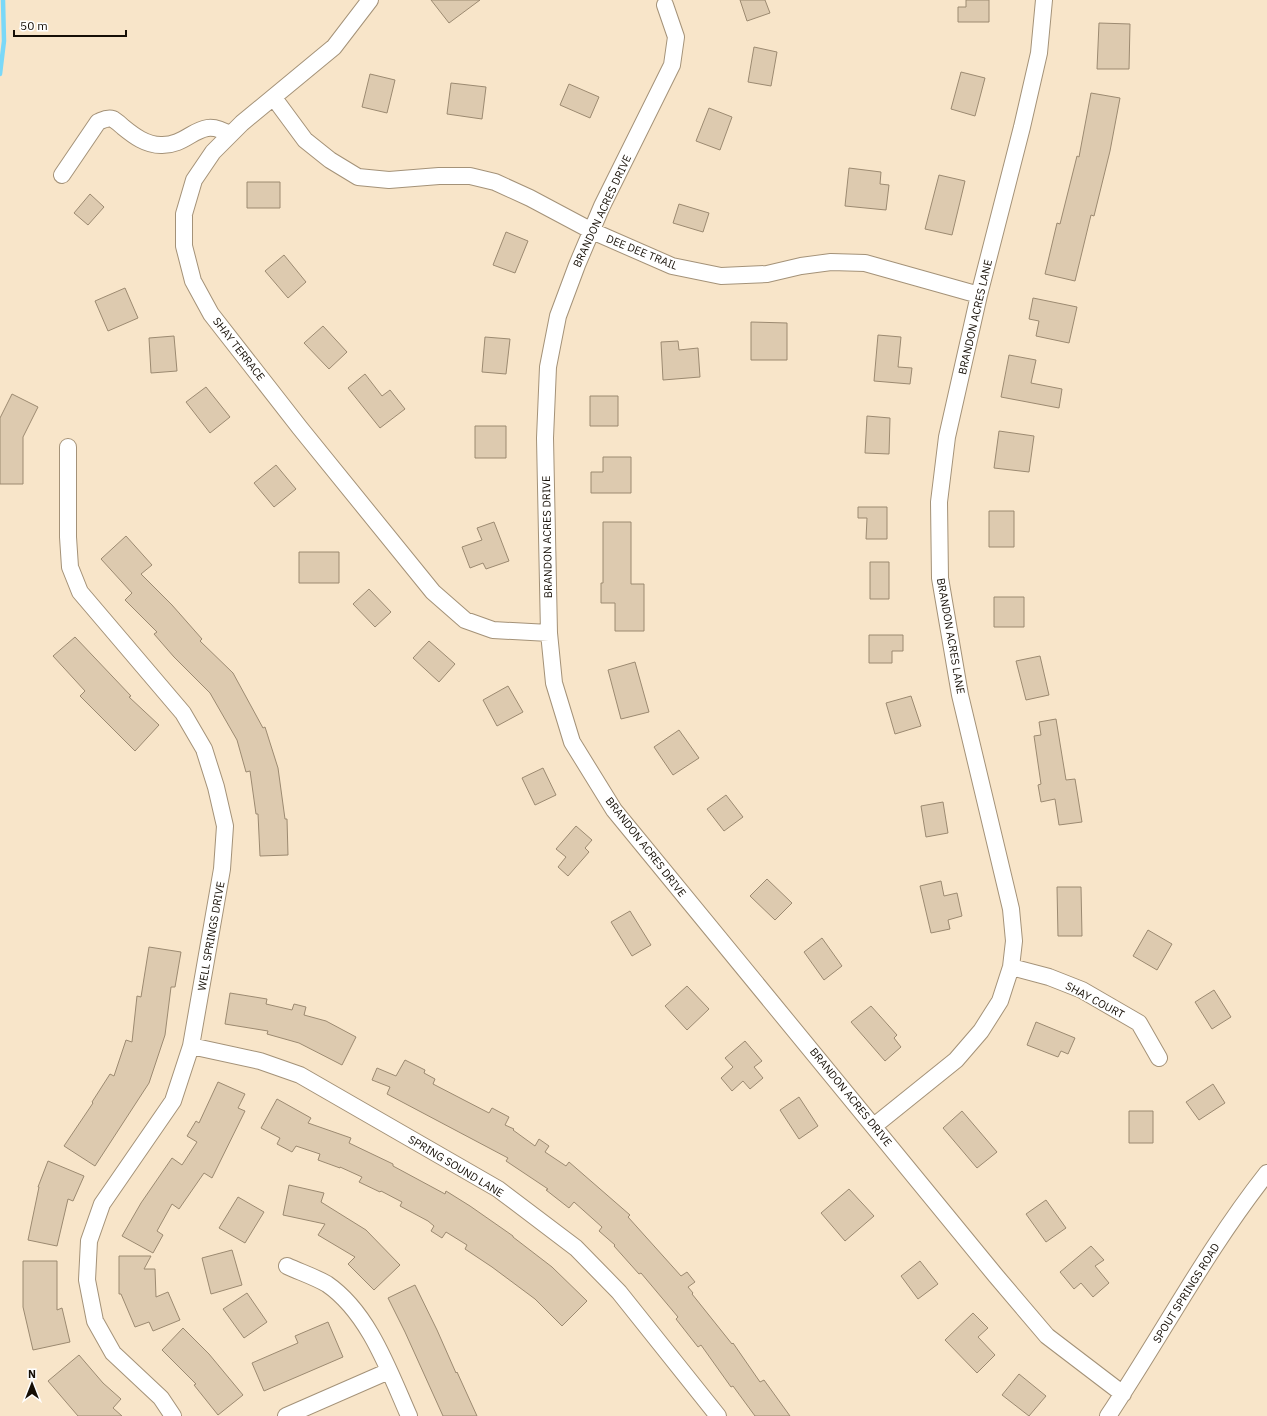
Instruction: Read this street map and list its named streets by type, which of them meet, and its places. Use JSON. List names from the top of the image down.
{
  "streets": {
    "street": [
      "BRANDON ACRES DRIVE",
      "DEE DEE TRAIL",
      "BRANDON ACRES LANE",
      "SHAY TERRACE",
      "WELL SPRINGS DRIVE",
      "SHAY COURT",
      "SPRING SOUND LANE",
      "SPOUT SPRINGS ROAD"
    ]
  },
  "crossings": [
    ["BRANDON ACRES DRIVE", "DEE DEE TRAIL"],
    ["BRANDON ACRES DRIVE", "BRANDON ACRES LANE"],
    ["BRANDON ACRES DRIVE", "SHAY TERRACE"],
    ["BRANDON ACRES DRIVE", "SPOUT SPRINGS ROAD"],
    ["DEE DEE TRAIL", "BRANDON ACRES LANE"],
    ["DEE DEE TRAIL", "SHAY TERRACE"],
    ["BRANDON ACRES LANE", "SHAY COURT"],
    ["WELL SPRINGS DRIVE", "SPRING SOUND LANE"]
  ],
  "scale_bar": "50 m",
  "north": "top"
}
